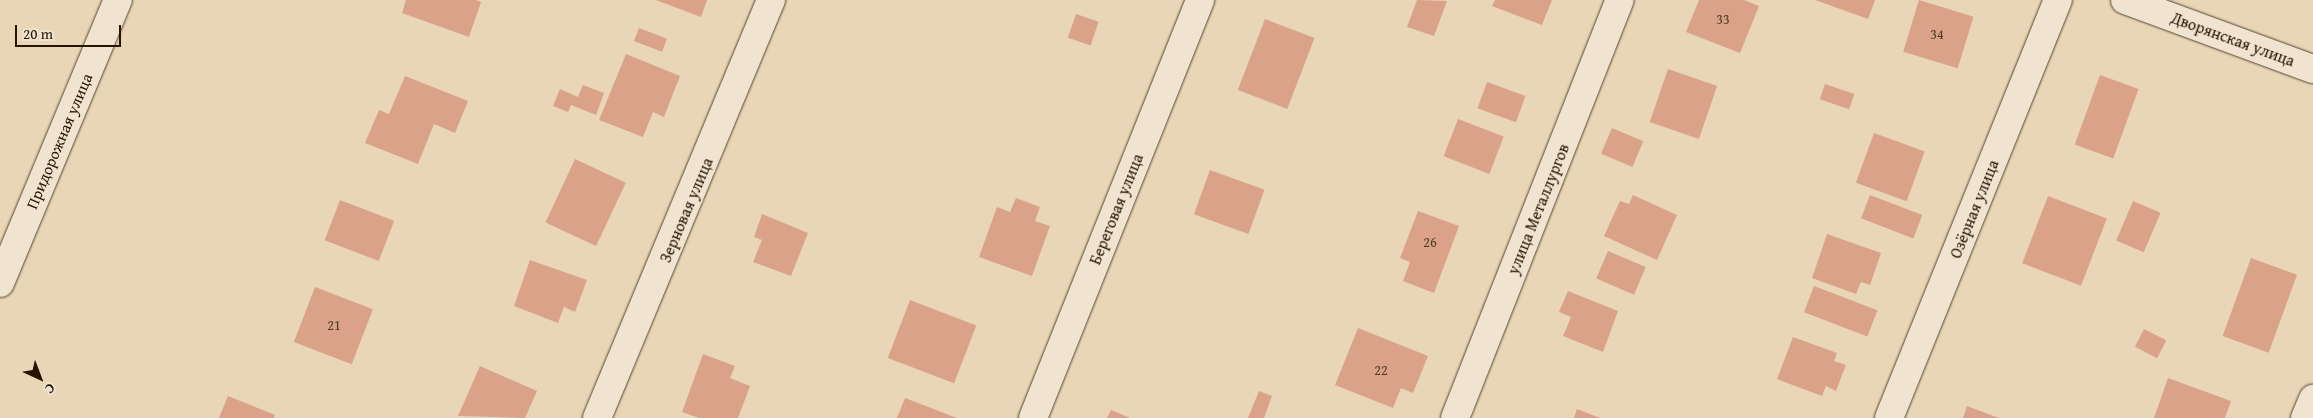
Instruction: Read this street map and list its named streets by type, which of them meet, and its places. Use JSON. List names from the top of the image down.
{
  "streets": {
    "street": [
      "Дворянская улица",
      "Придорожная улица",
      "Береговая улица",
      "улица Металлургов",
      "Озёрная улица",
      "Зерновая улица"
    ]
  },
  "house_numbers": [
    "33",
    "34",
    "26",
    "21",
    "22"
  ],
  "scale_bar": "20 m",
  "north": "bottom right"
}
